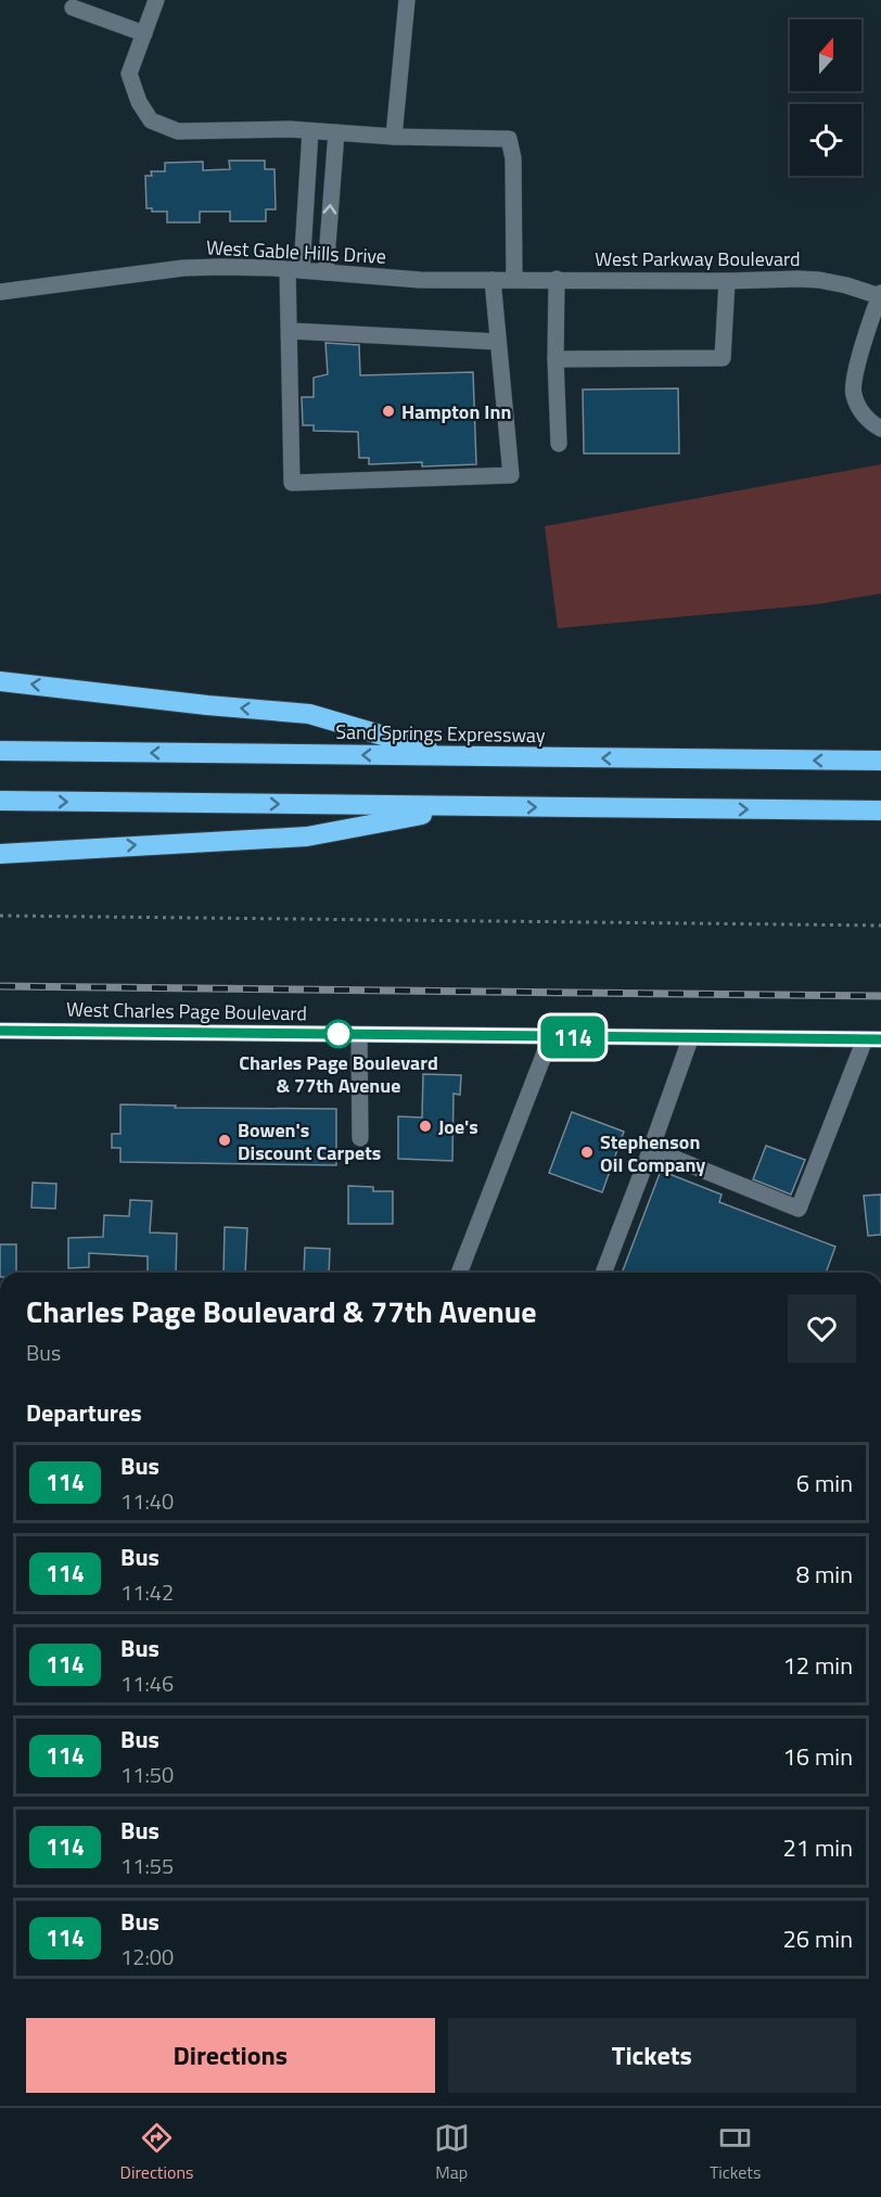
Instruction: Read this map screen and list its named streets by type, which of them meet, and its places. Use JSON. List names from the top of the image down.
{
  "streets": {
    "highway": ["Sand Springs Expressway"],
    "main road": ["West Charles Page Boulevard"],
    "street": ["West Gable Hills Drive", "West Parkway Boulevard"]
  },
  "crossings": [
    ["West Gable Hills Drive", "West Parkway Boulevard"]
  ],
  "places": [
    "Hampton Inn",
    "Charles Page Boulevard & 77th Avenue",
    "Joe's",
    "Bowen's Discount Carpets",
    "Stephenson Oil Company"
  ],
  "lines": ["bus line 114"],
  "north": "top",
  "page": {
    "on_map": "114",
    "heading": [
      ["Charles Page Boulevard & 77th Avenue", "Bus"],
      "Departures"
    ],
    "list": [
      {
        "mark": "114",
        "name": "Bus",
        "note": "11:40",
        "value": "6 min"
      },
      {
        "mark": "114",
        "name": "Bus",
        "note": "11:42",
        "value": "8 min"
      },
      {
        "mark": "114",
        "name": "Bus",
        "note": "11:46",
        "value": "12 min"
      },
      {
        "mark": "114",
        "name": "Bus",
        "note": "11:50",
        "value": "16 min"
      },
      {
        "mark": "114",
        "name": "Bus",
        "note": "11:55",
        "value": "21 min"
      },
      {
        "mark": "114",
        "name": "Bus",
        "note": "12:00",
        "value": "26 min"
      }
    ],
    "buttons": ["Directions", "Tickets"],
    "tabs": ["Directions", "Map", "Tickets"]
  }
}
